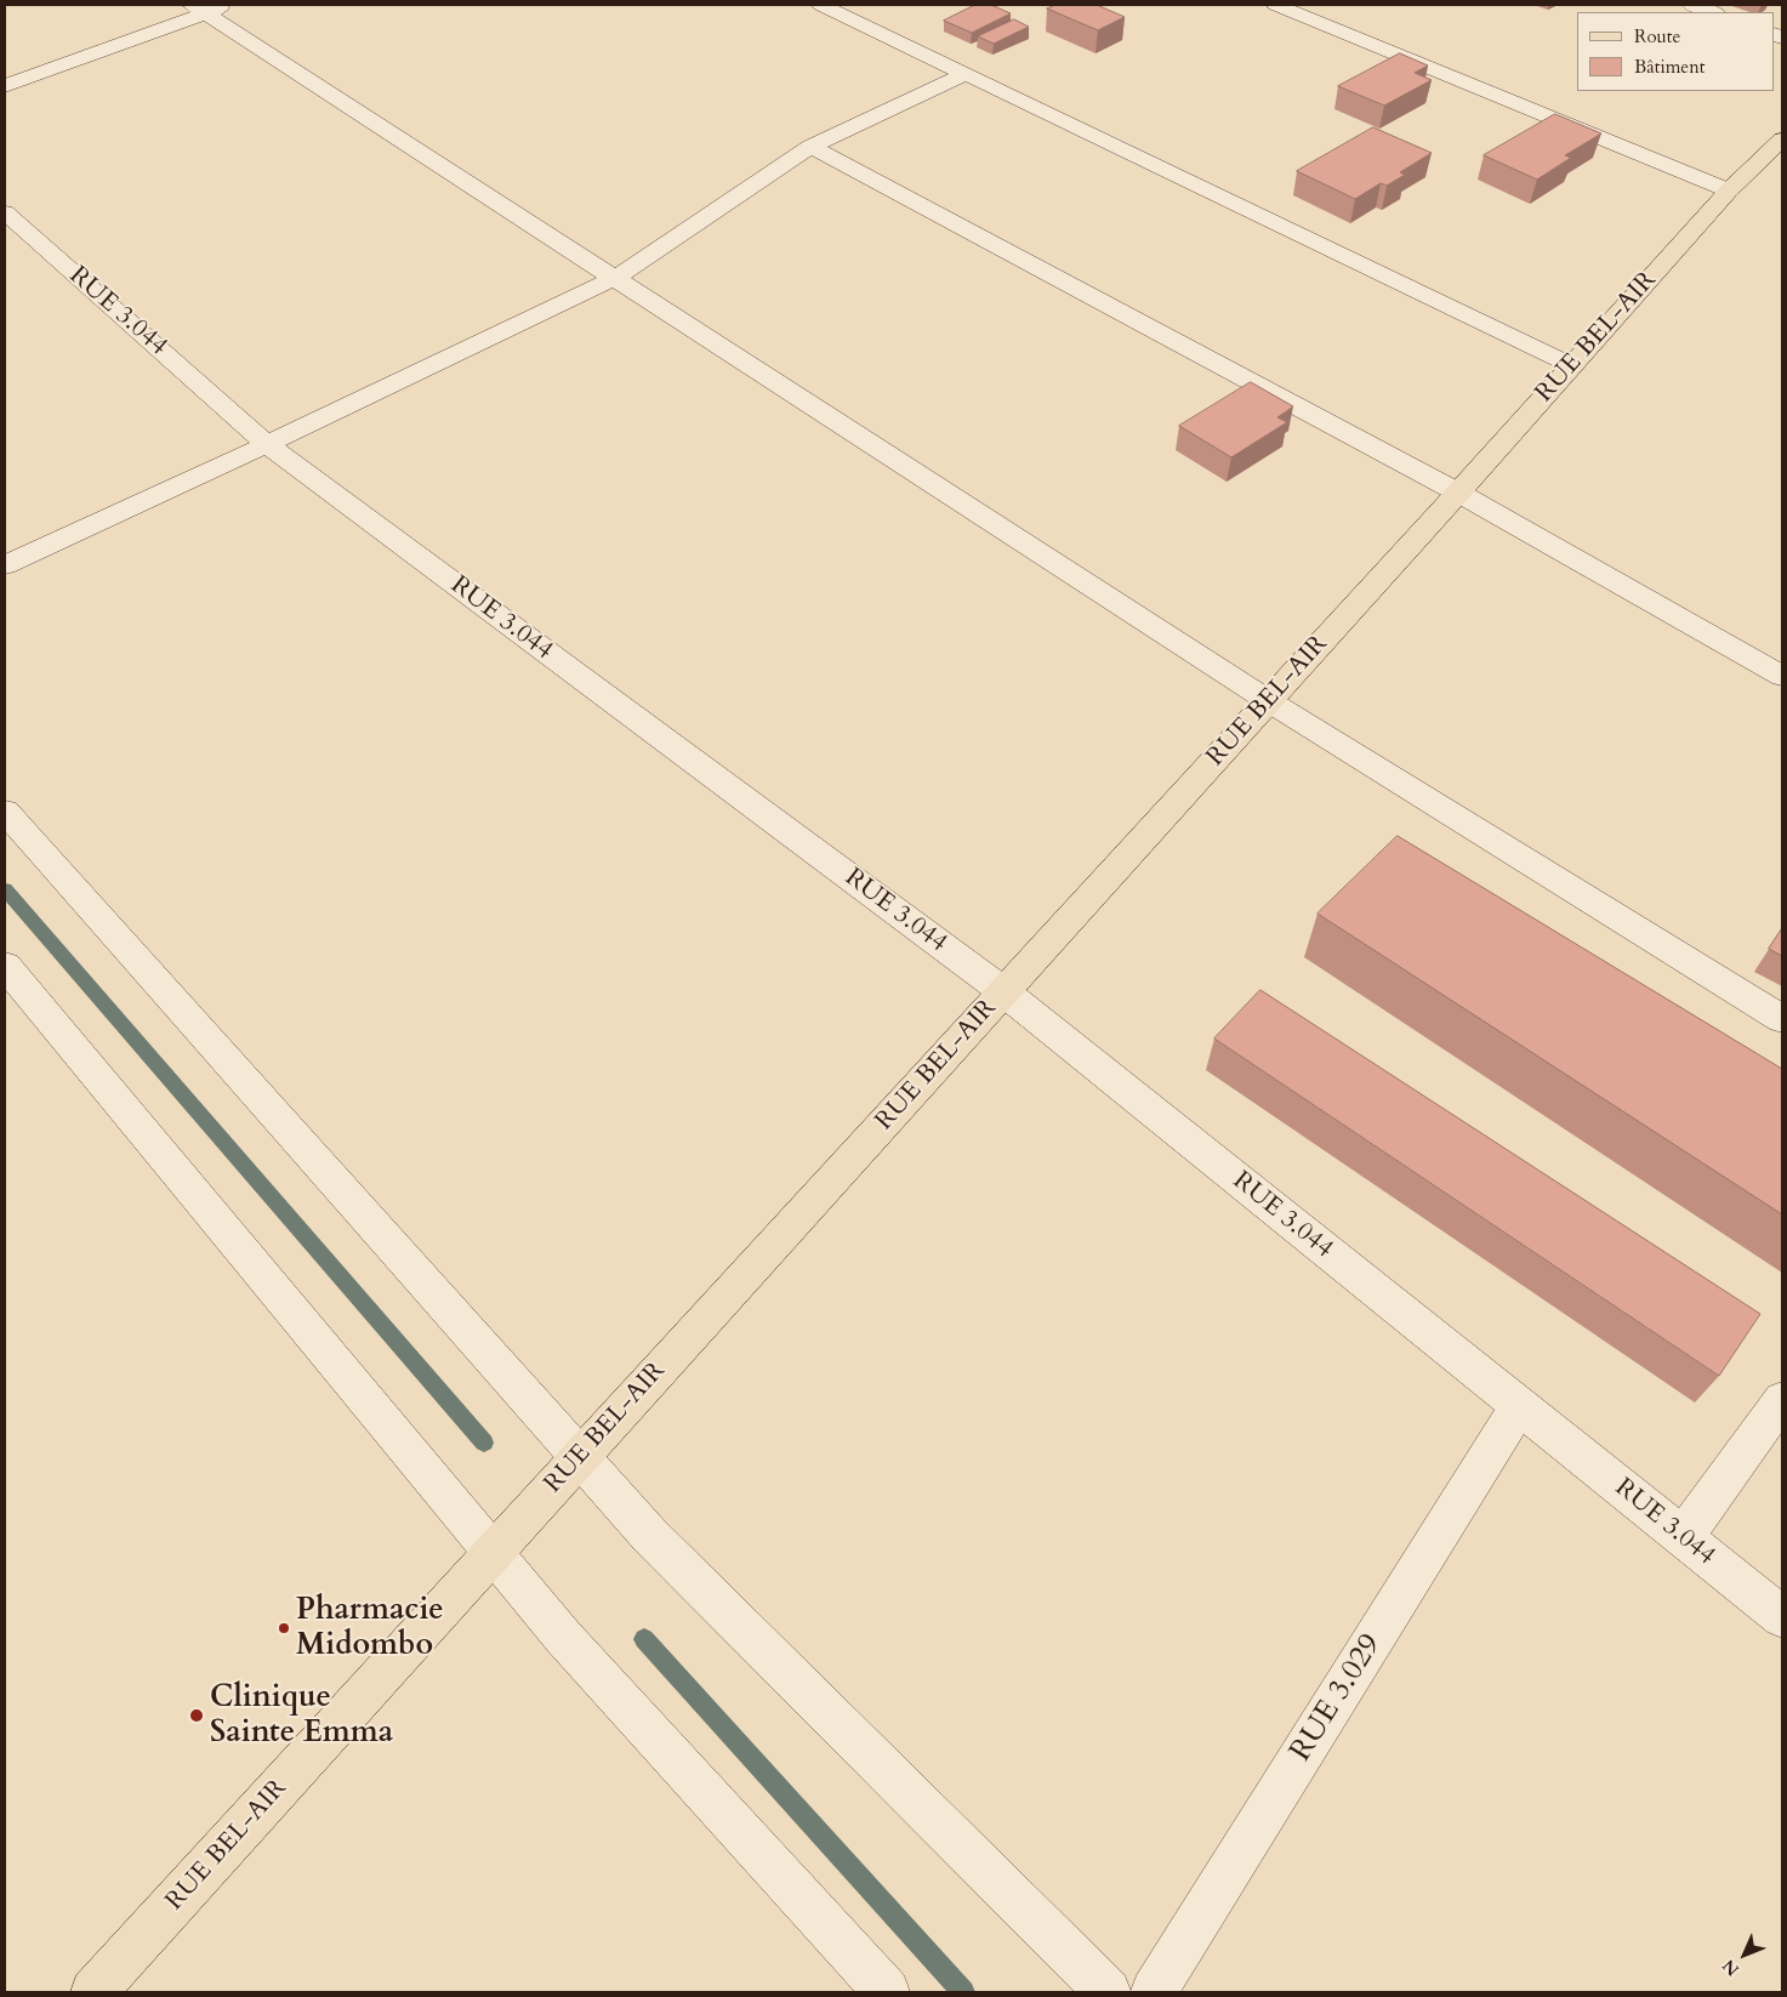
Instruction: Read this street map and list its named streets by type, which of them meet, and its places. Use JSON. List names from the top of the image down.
{
  "streets": {
    "main road": ["RUE BEL-AIR"],
    "street": ["RUE 3.044", "RUE 3.029"]
  },
  "crossings": [
    ["RUE 3.044", "RUE BEL-AIR"],
    ["RUE 3.044", "RUE 3.029"]
  ],
  "places": ["Pharmacie Midombo", "Clinique Sainte Emma"],
  "legend": ["Route", "Bâtiment"],
  "north": "bottom left"
}
